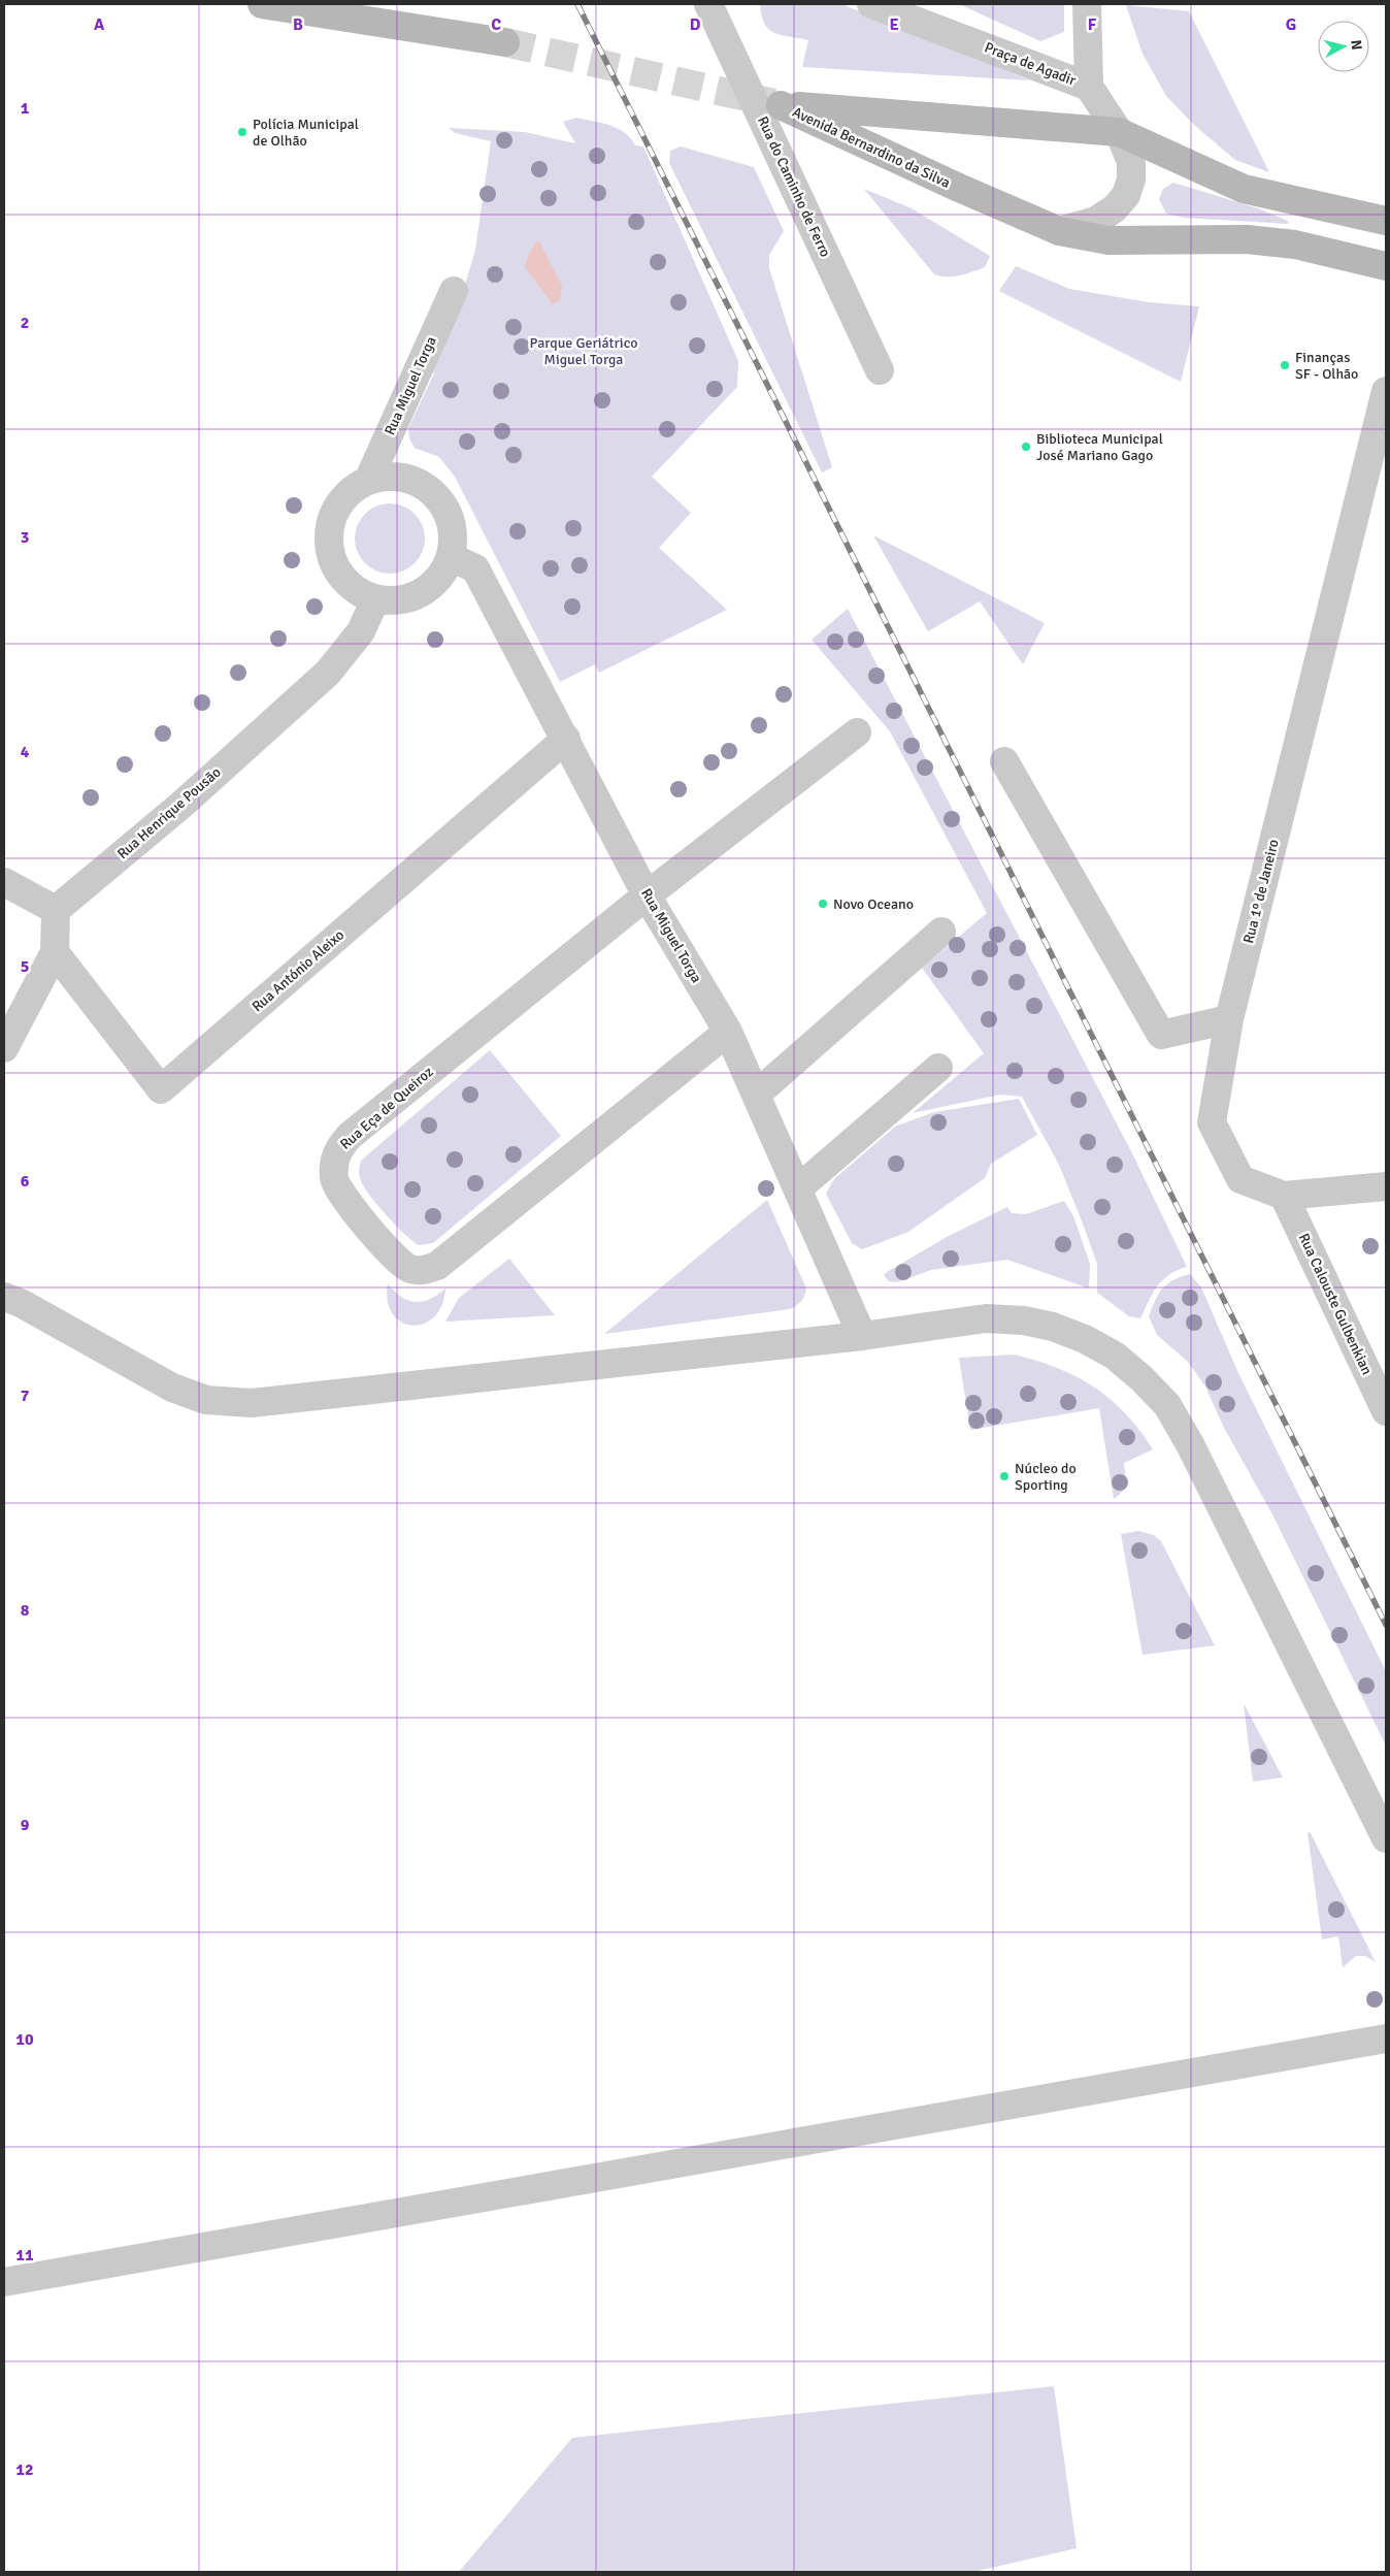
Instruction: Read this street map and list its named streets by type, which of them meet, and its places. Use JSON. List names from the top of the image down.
{
  "streets": {
    "main road": ["Avenida Bernardino da Silva"],
    "street": [
      "Praça de Agadir",
      "Rua do Caminho de Ferro",
      "Rua Miguel Torga",
      "Rua Henrique Pousão",
      "Rua 1º de Janeiro",
      "Rua António Aleixo",
      "Rua Eça de Queiroz",
      "Rua Calouste Gulbenkian"
    ]
  },
  "crossings": [
    ["Praça de Agadir", "Avenida Bernardino da Silva"],
    ["Rua Miguel Torga", "Rua Henrique Pousão"],
    ["Rua Miguel Torga", "Rua António Aleixo"],
    ["Rua Miguel Torga", "Rua Eça de Queiroz"],
    ["Rua 1º de Janeiro", "Rua Calouste Gulbenkian"]
  ],
  "parks": ["Parque Geriátrico Miguel Torga"],
  "places": [
    "Polícia Municipal de Olhão",
    "Finanças SF - Olhão",
    "Biblioteca Municipal José Mariano Gago",
    "Novo Oceano",
    "Núcleo do Sporting"
  ],
  "north": "right",
  "grid": {
    "columns": [
      "A",
      "B",
      "C",
      "D",
      "E",
      "F",
      "G"
    ],
    "rows": [
      "1",
      "2",
      "3",
      "4",
      "5",
      "6",
      "7",
      "8",
      "9",
      "10",
      "11",
      "12"
    ]
  }
}
